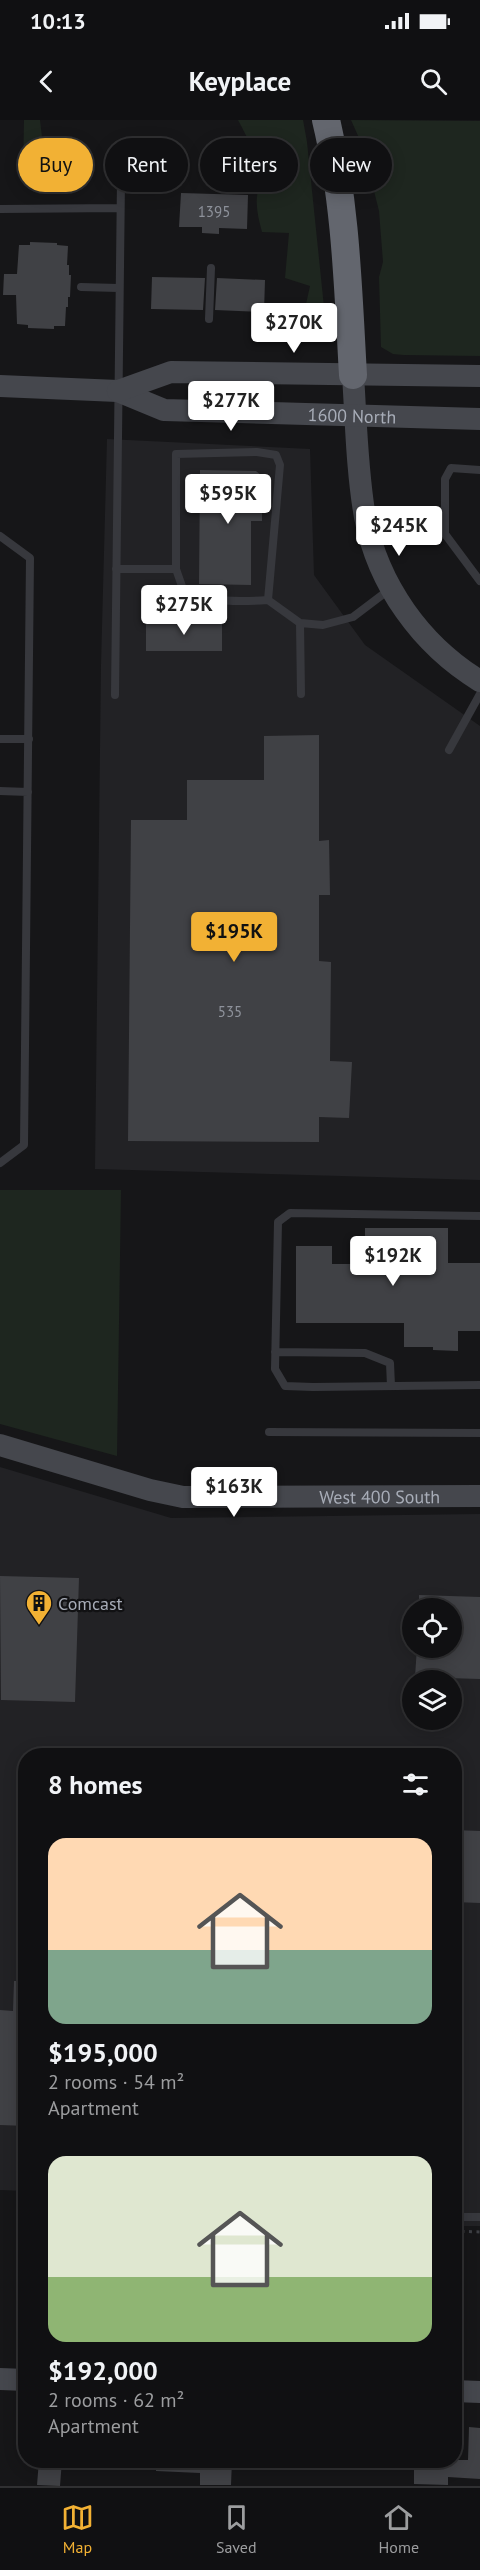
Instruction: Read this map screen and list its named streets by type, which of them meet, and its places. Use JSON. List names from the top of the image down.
{
  "streets": {
    "street": ["1600 North", "West 400 South"]
  },
  "places": {
    "building": ["Comcast"]
  },
  "house_numbers": ["1395", "535"],
  "page": {
    "status": "10:13",
    "header": "Keyplace",
    "chip": [
      "Buy",
      "Rent",
      "Filters",
      "New"
    ],
    "price": [
      "$270K",
      "$277K",
      "$595K",
      "$245K",
      "$275K",
      "$195K",
      "$192K",
      "$163K"
    ],
    "heading": "8 homes",
    "list": [
      {
        "name": "$195,000",
        "note": "2 rooms · 54 m² · Apartment"
      },
      {
        "name": "$192,000",
        "note": "2 rooms · 62 m² · Apartment"
      }
    ],
    "tabs": ["Map", "Saved", "Home"]
  }
}
